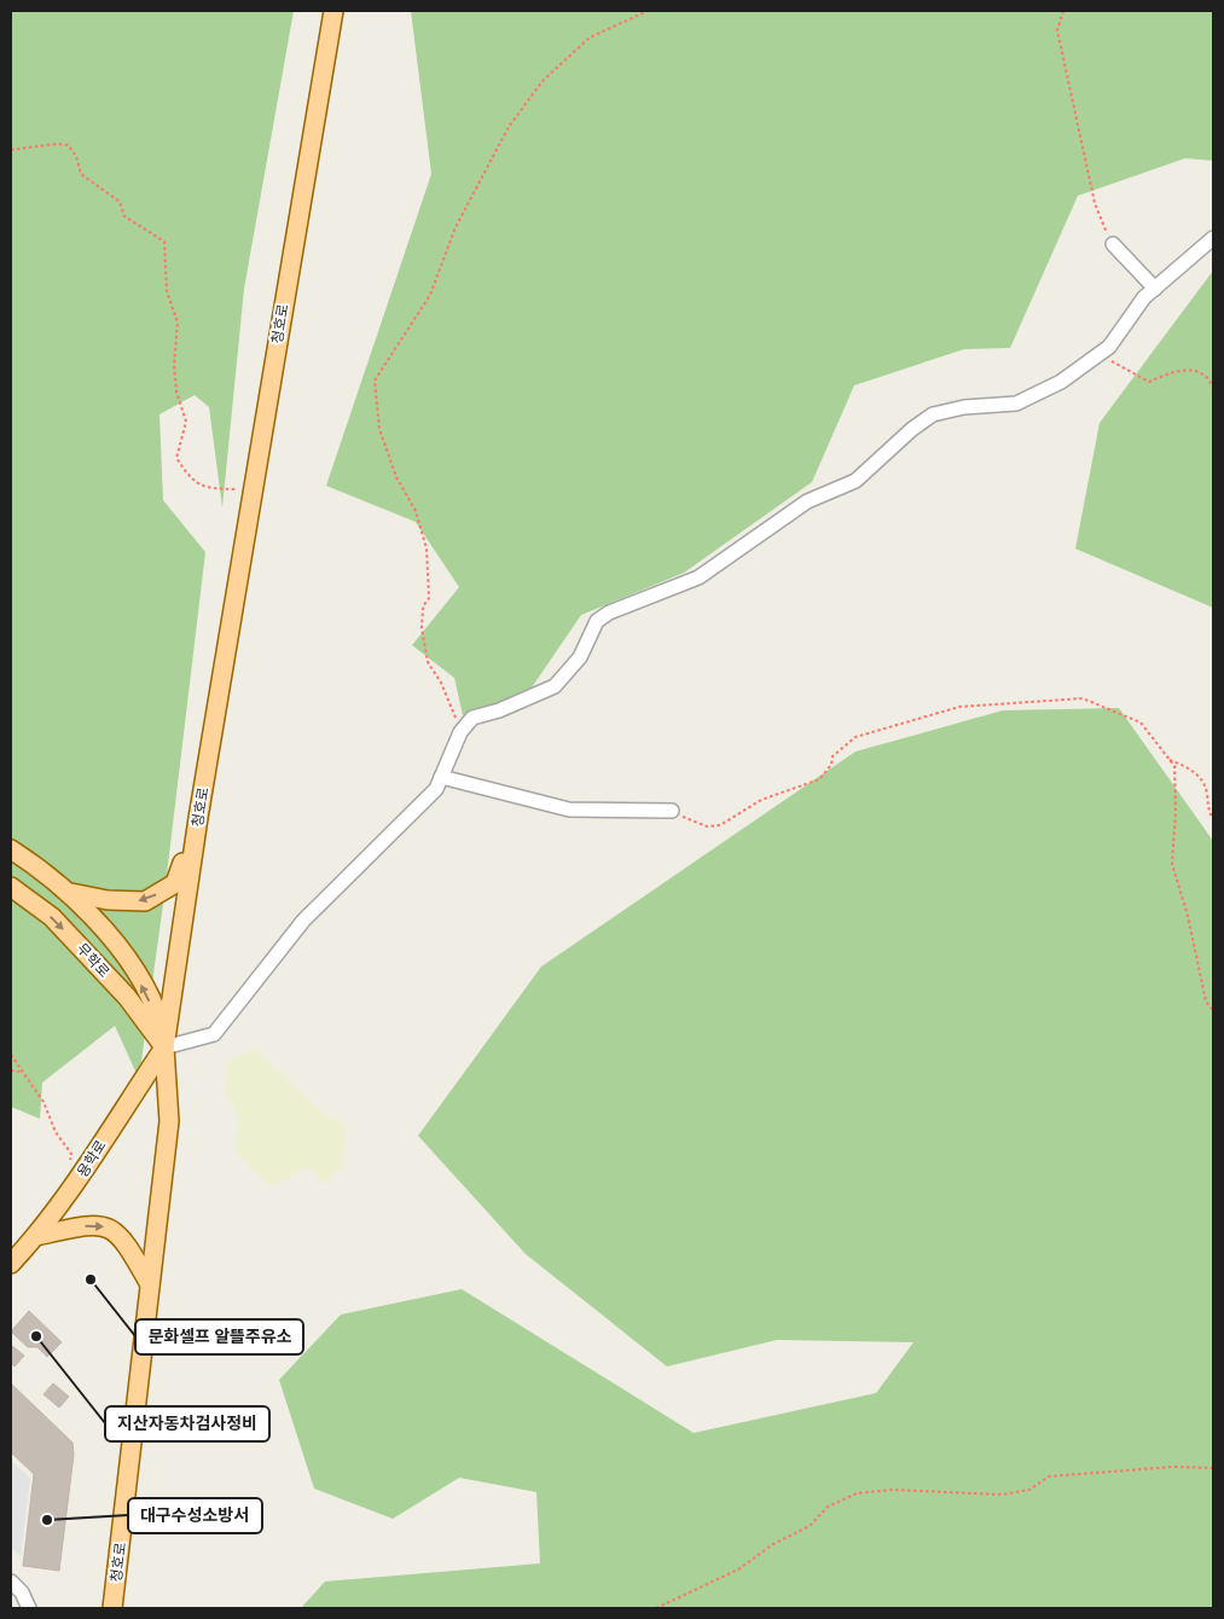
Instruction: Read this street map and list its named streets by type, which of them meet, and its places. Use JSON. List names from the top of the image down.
{
  "streets": {
    "main road": ["청호로", "무학로", "용학로"]
  },
  "crossings": [
    ["청호로", "무학로"],
    ["청호로", "용학로"],
    ["무학로", "용학로"]
  ],
  "places": ["문화셀프 알뜰주유소", "지산자동차검사정비", "대구수성소방서"]
}
